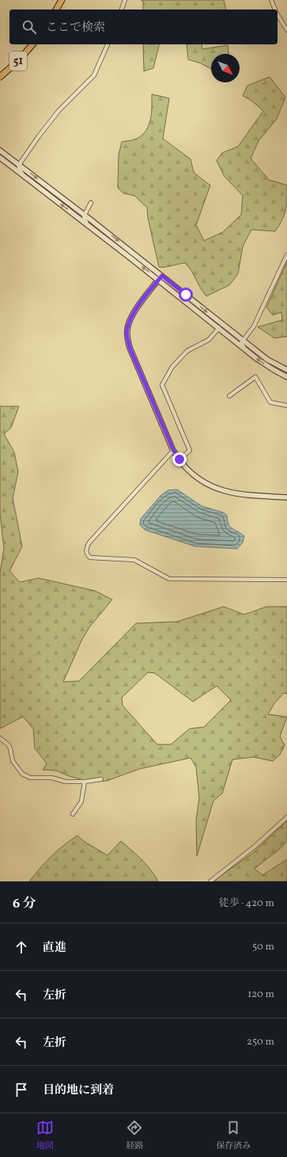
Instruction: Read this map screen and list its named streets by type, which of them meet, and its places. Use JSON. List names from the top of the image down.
{
  "streets": {
    "highway": ["51"]
  },
  "north": "bottom right",
  "page": {
    "search": "ここで検索",
    "heading": ["6 分", "徒歩 · 420 m"],
    "list": [
      ["直進", "50 m"],
      ["左折", "120 m"],
      ["左折", "250 m"],
      "目的地に到着"
    ],
    "nav": ["地図", "経路", "保存済み"]
  }
}
